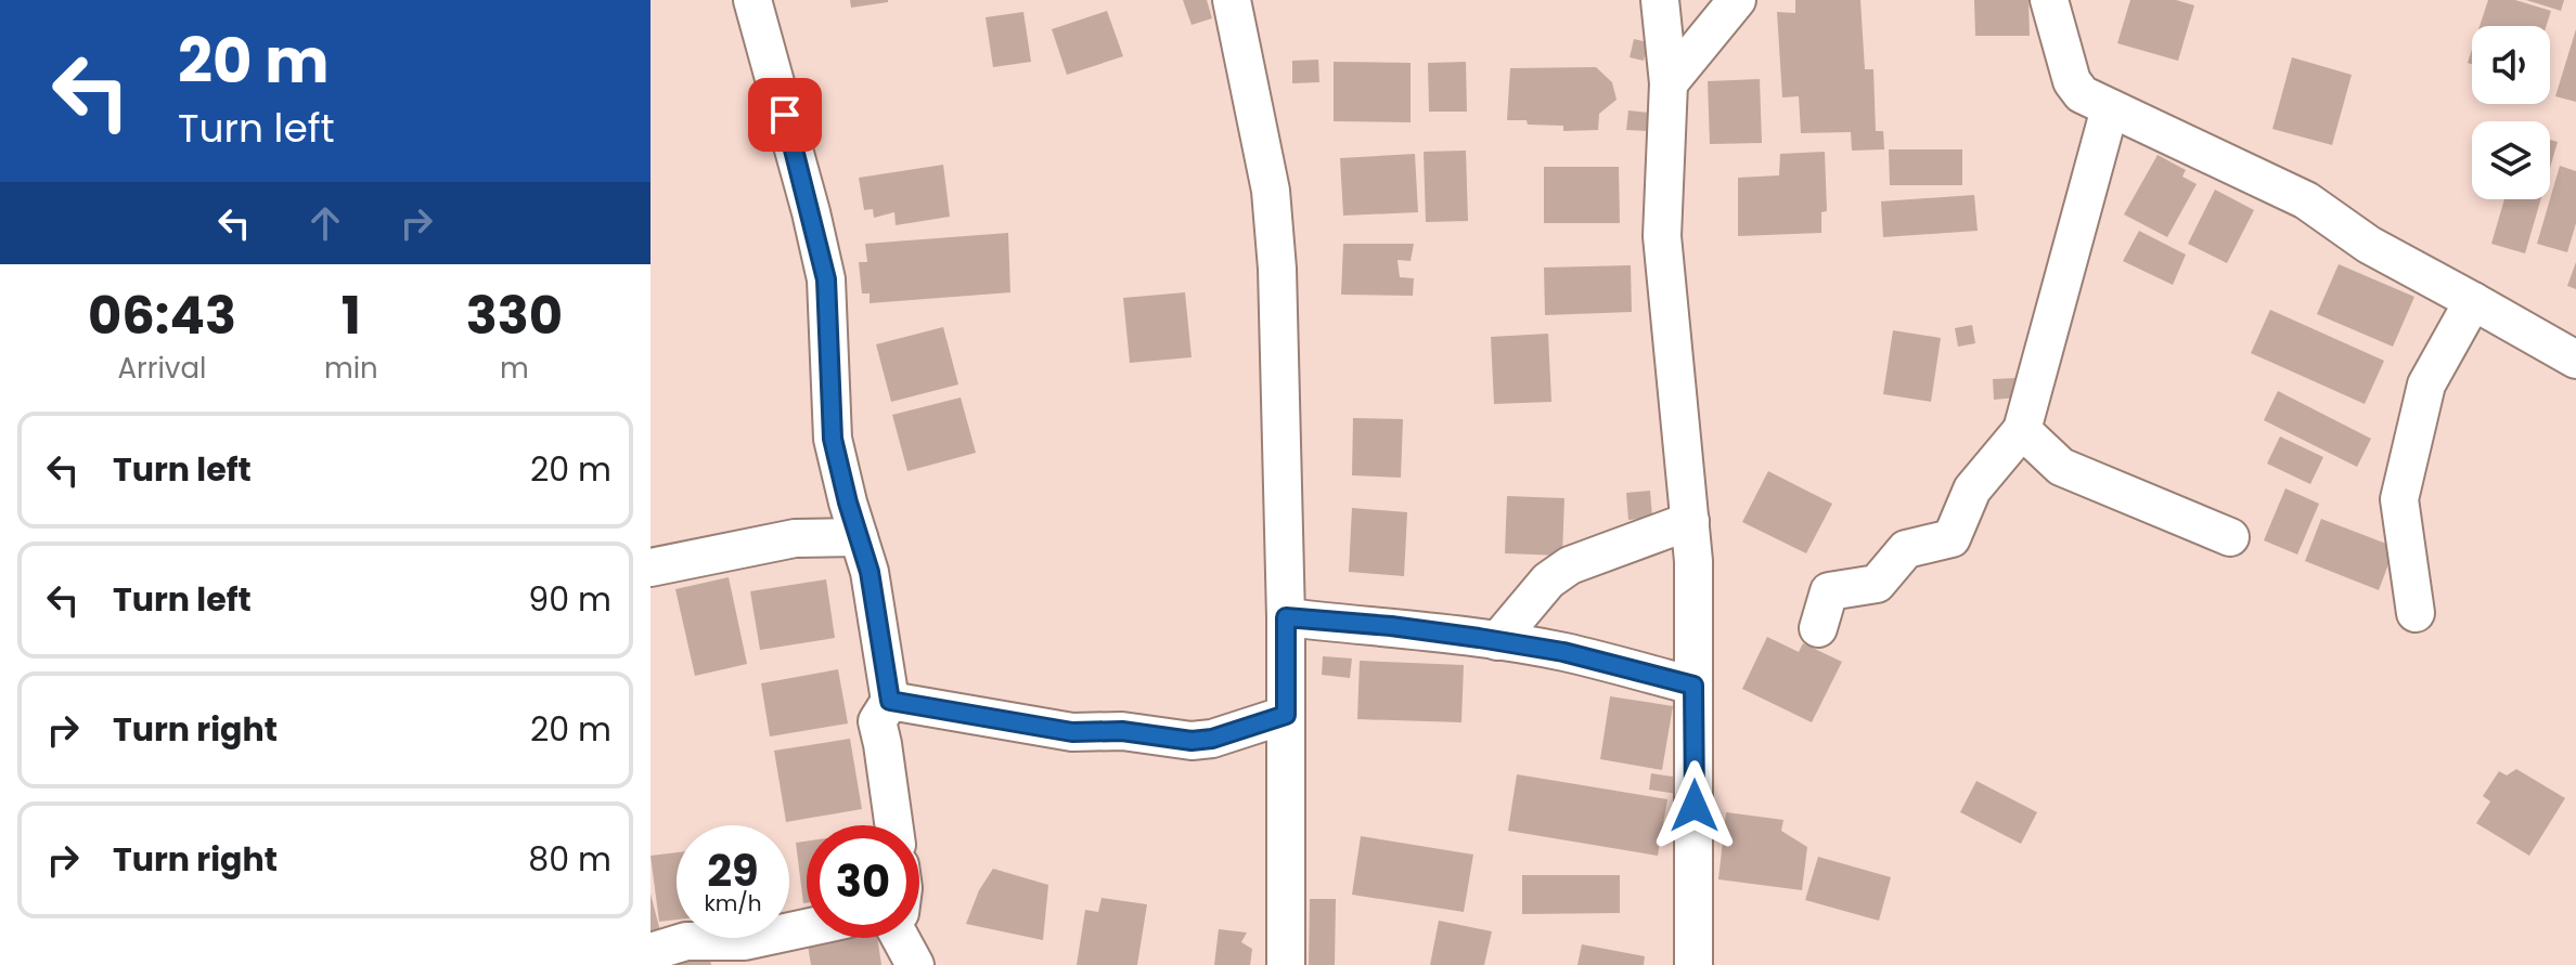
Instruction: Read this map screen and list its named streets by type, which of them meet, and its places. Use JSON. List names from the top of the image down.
{
  "page": {
    "turn": ["20 m", "Turn left"],
    "eta": [
      "06:43",
      "Arrival",
      "1",
      "min",
      "330",
      "m"
    ],
    "list": [
      {
        "name": "Turn left",
        "value": "20 m"
      },
      {
        "name": "Turn left",
        "value": "90 m"
      },
      {
        "name": "Turn right",
        "value": "20 m"
      },
      {
        "name": "Turn right",
        "value": "80 m"
      }
    ],
    "speed": "29 km/h",
    "limit": "30"
  }
}
